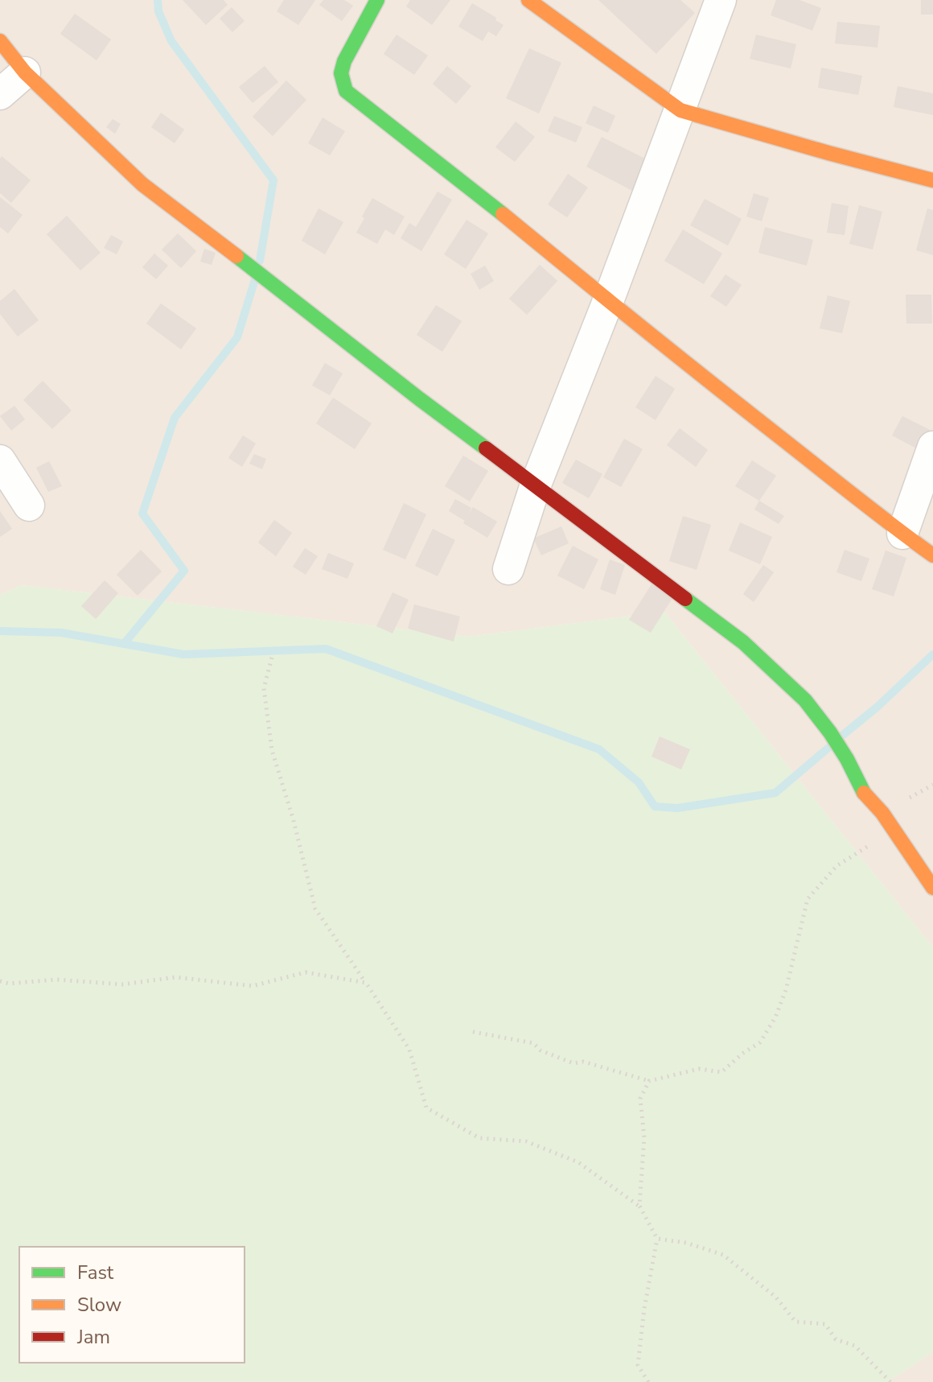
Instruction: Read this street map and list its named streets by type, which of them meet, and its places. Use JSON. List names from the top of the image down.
{
  "legend": ["Fast", "Slow", "Jam"]
}
